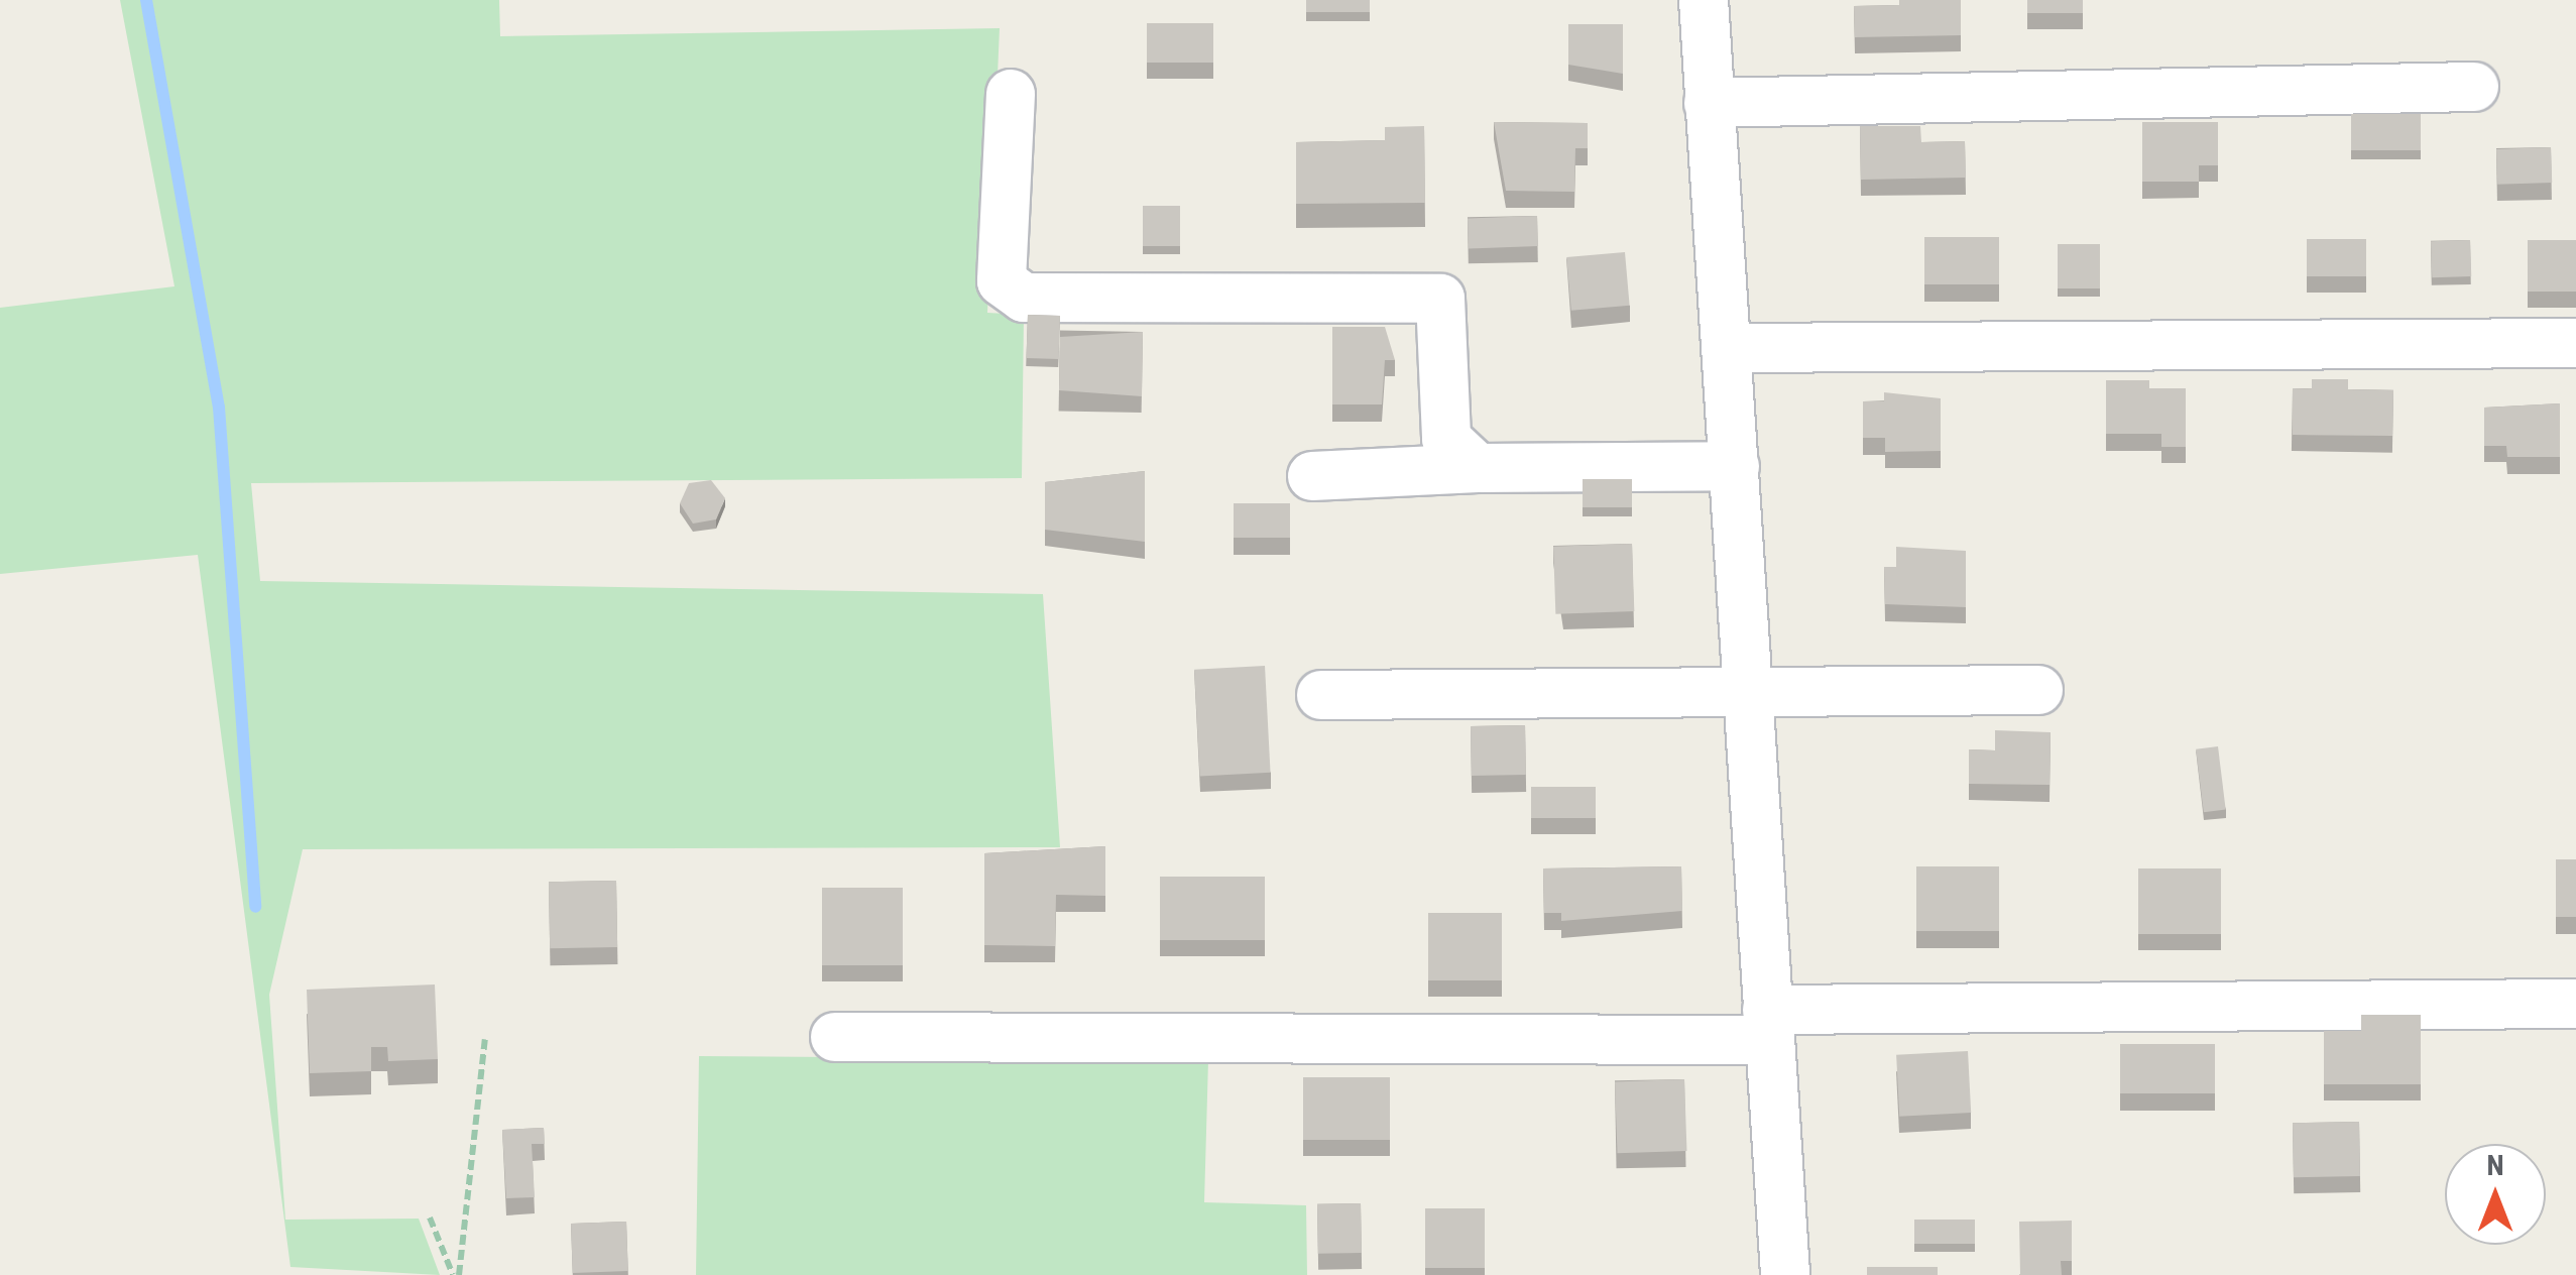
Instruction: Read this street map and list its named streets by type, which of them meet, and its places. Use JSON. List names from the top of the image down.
{
  "north": "top"
}
